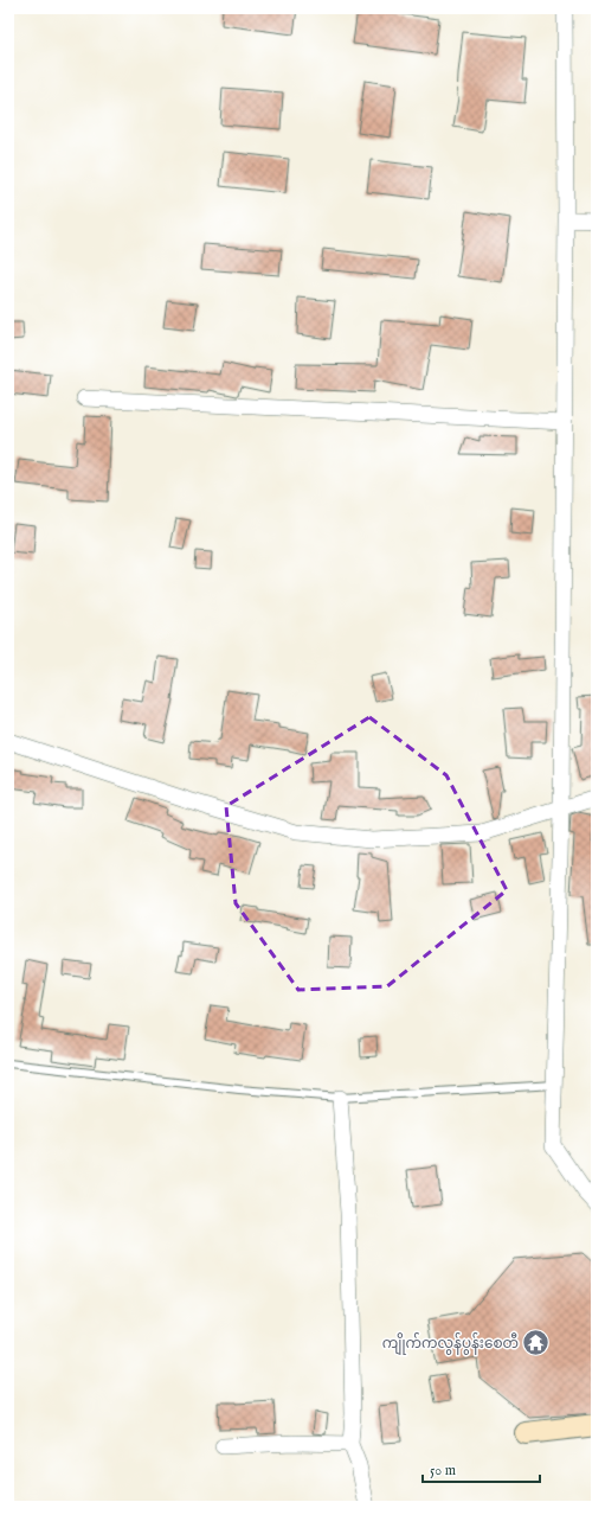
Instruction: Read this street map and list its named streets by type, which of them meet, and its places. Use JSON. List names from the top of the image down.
{
  "places": {
    "temple": ["ကျိုက်ကလွန်ပွန်းစေတီ"]
  },
  "scale_bar": "50 m"
}
